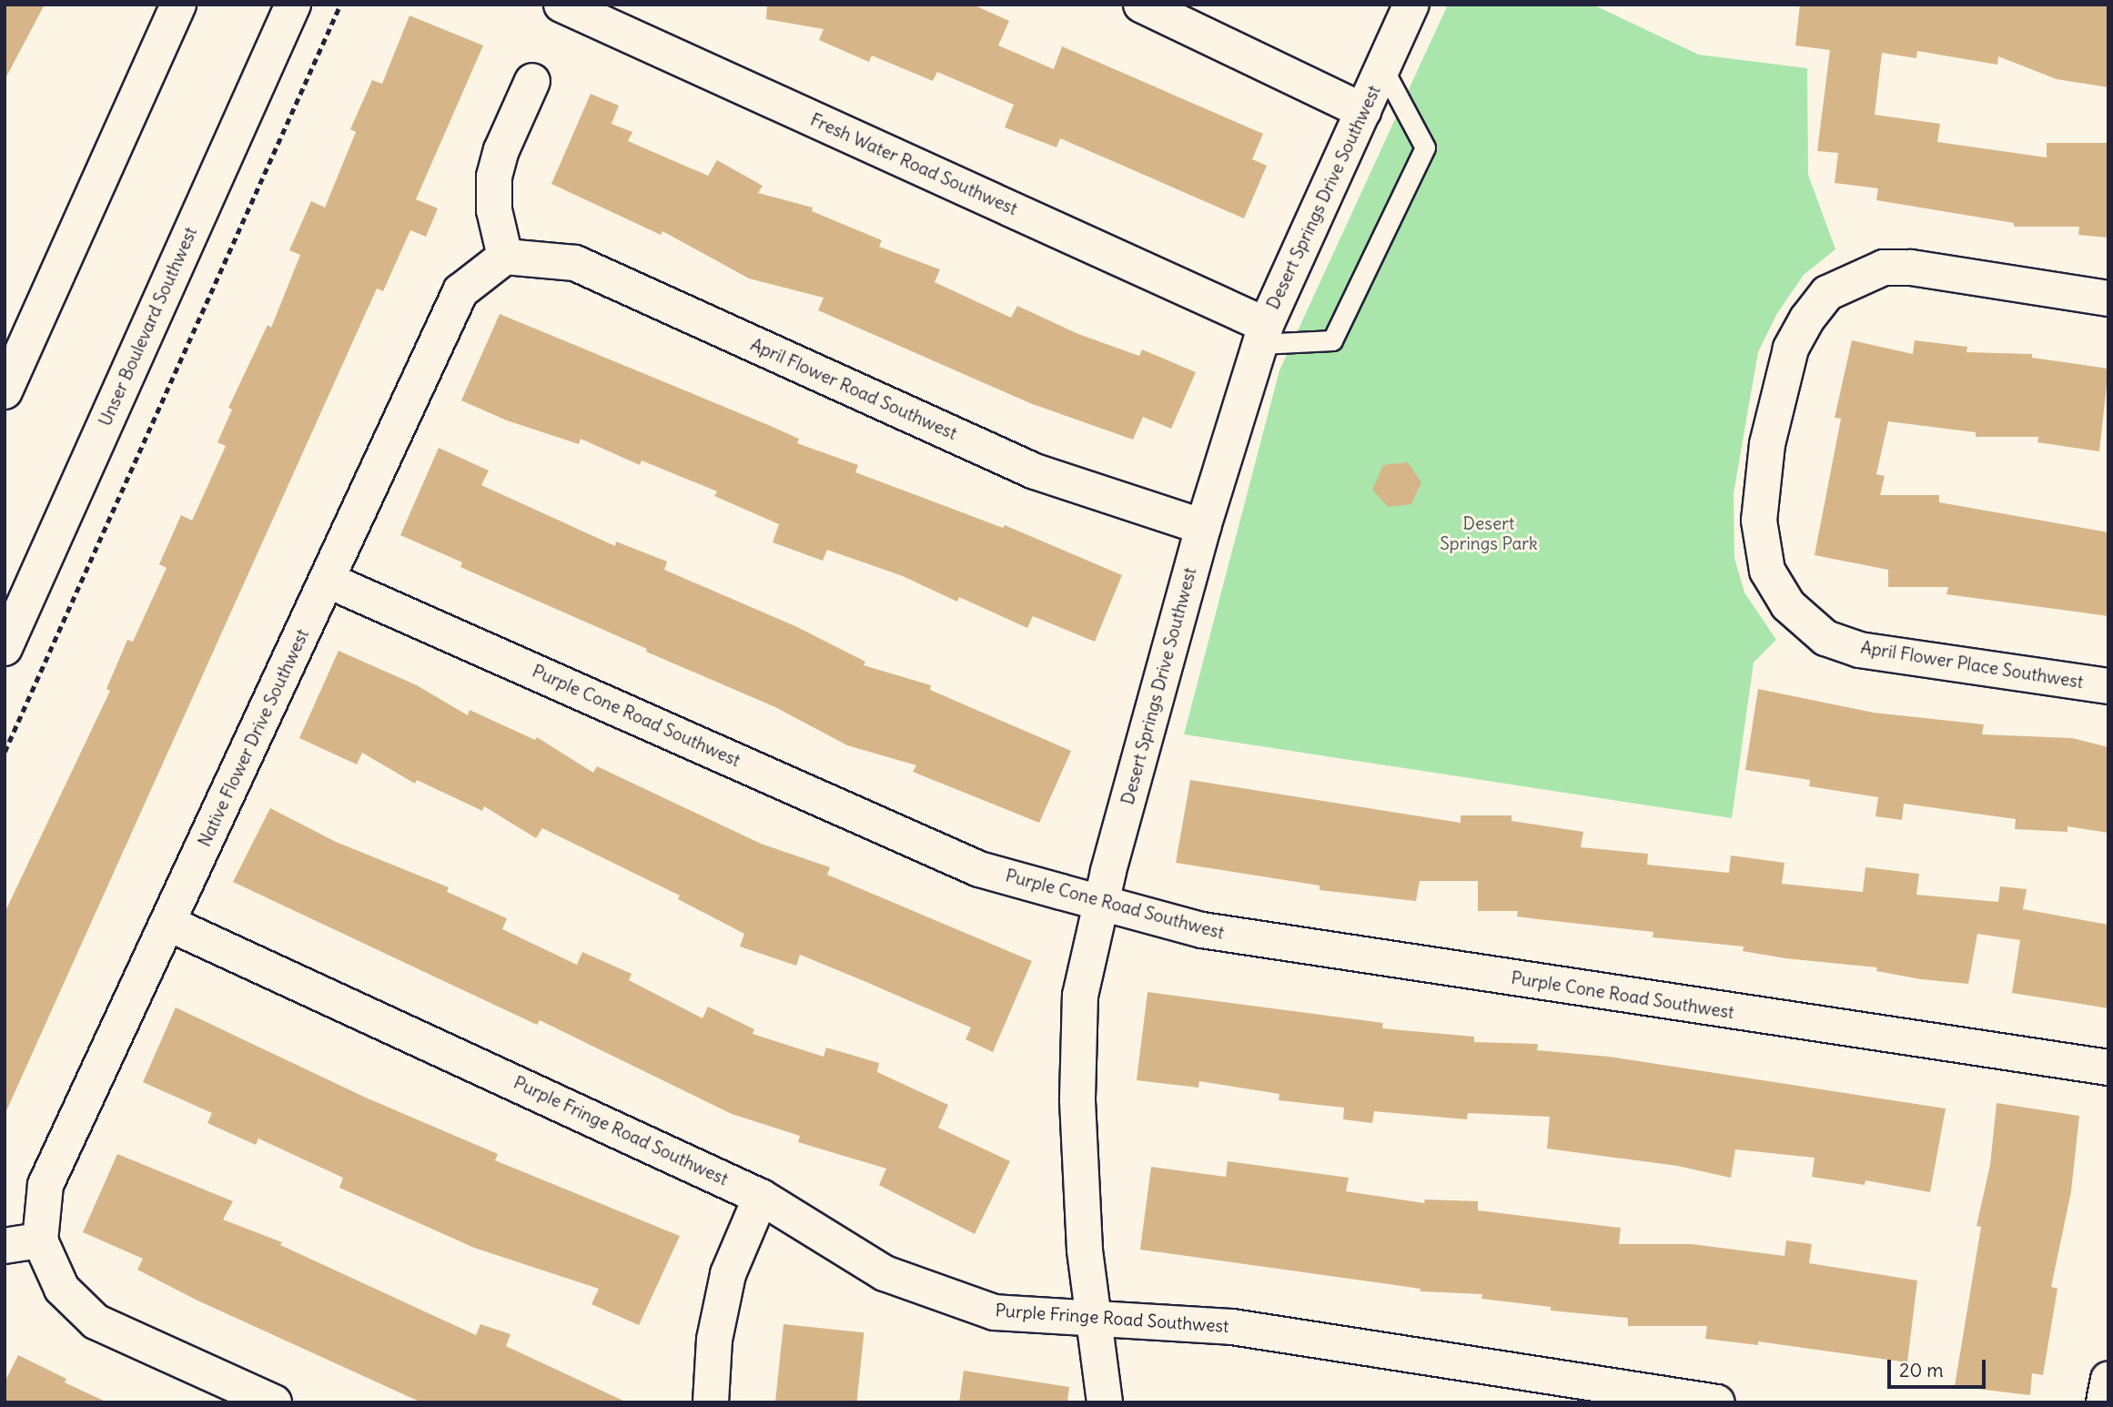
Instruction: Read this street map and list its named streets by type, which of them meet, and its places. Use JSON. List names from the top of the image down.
{
  "streets": {
    "street": [
      "Fresh Water Road Southwest",
      "Desert Springs Drive Southwest",
      "Unser Boulevard Southwest",
      "April Flower Road Southwest",
      "April Flower Place Southwest",
      "Purple Cone Road Southwest",
      "Native Flower Drive Southwest",
      "Purple Fringe Road Southwest"
    ]
  },
  "crossings": [
    ["Fresh Water Road Southwest", "Desert Springs Drive Southwest"],
    ["Desert Springs Drive Southwest", "April Flower Road Southwest"],
    ["Desert Springs Drive Southwest", "Purple Cone Road Southwest"],
    ["Desert Springs Drive Southwest", "Purple Fringe Road Southwest"],
    ["April Flower Road Southwest", "Native Flower Drive Southwest"],
    ["Purple Cone Road Southwest", "Native Flower Drive Southwest"],
    ["Native Flower Drive Southwest", "Purple Fringe Road Southwest"]
  ],
  "parks": ["Desert Springs Park"],
  "scale_bar": "20 m"
}
